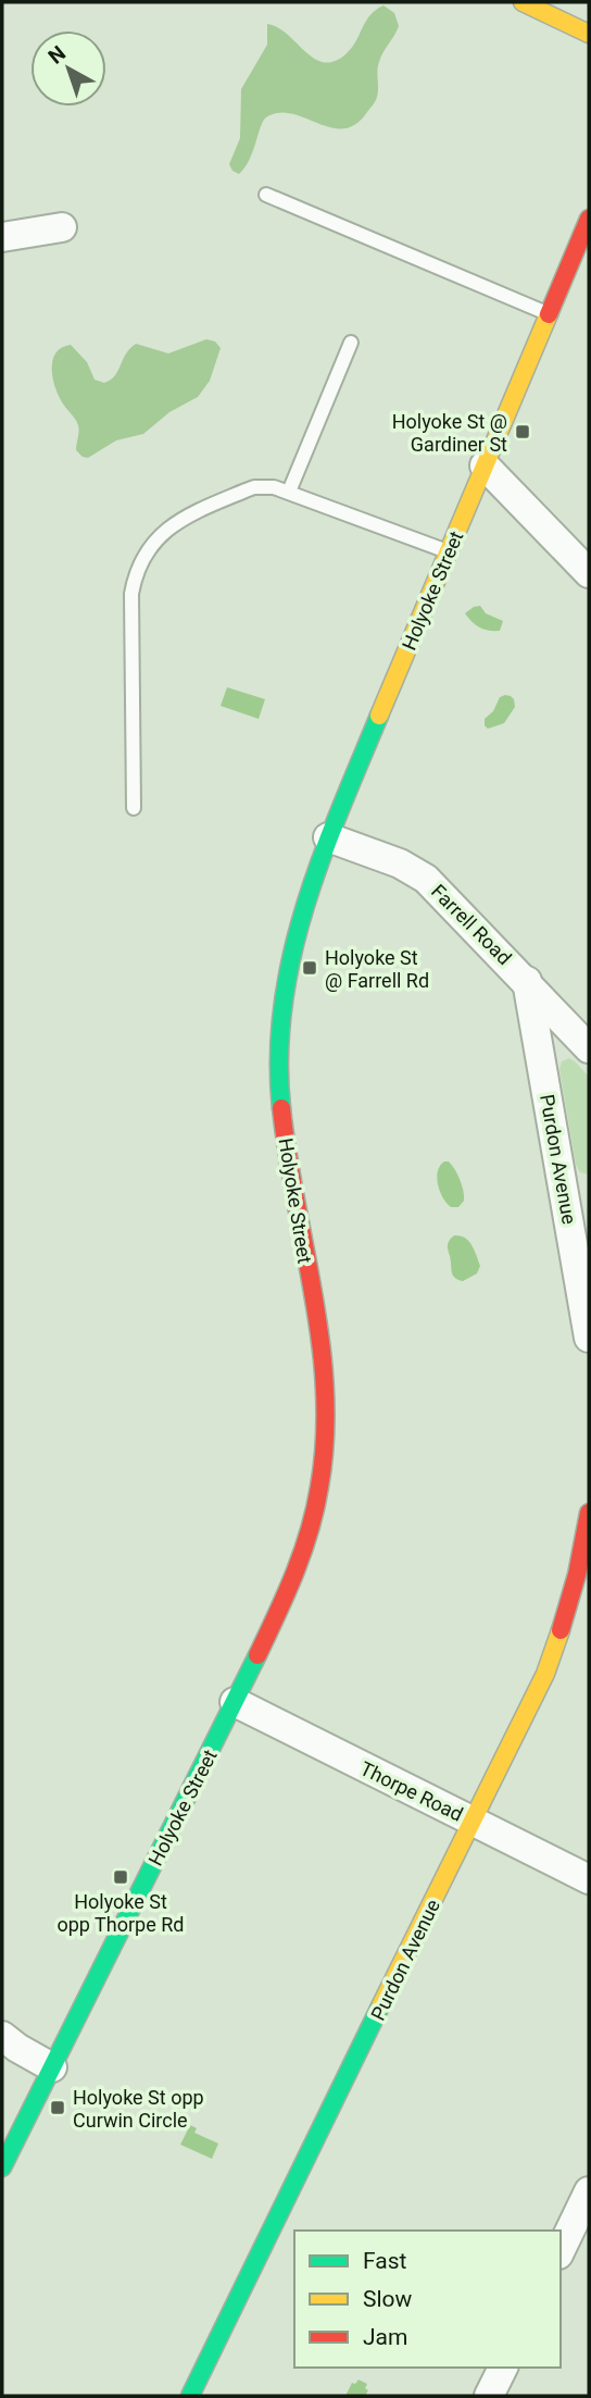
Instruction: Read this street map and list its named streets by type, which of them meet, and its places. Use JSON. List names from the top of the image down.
{
  "streets": {
    "main road": ["Holyoke Street", "Purdon Avenue"],
    "street": ["Farrell Road", "Thorpe Road"]
  },
  "crossings": [
    ["Holyoke Street", "Farrell Road"],
    ["Holyoke Street", "Thorpe Road"],
    ["Farrell Road", "Purdon Avenue"],
    ["Purdon Avenue", "Thorpe Road"]
  ],
  "places": {
    "transit": [
      "Holyoke St @ Gardiner St",
      "Holyoke St @ Farrell Rd",
      "Holyoke St opp Thorpe Rd",
      "Holyoke St opp Curwin Circle"
    ]
  },
  "legend": ["Fast", "Slow", "Jam"],
  "north": "top left"
}
